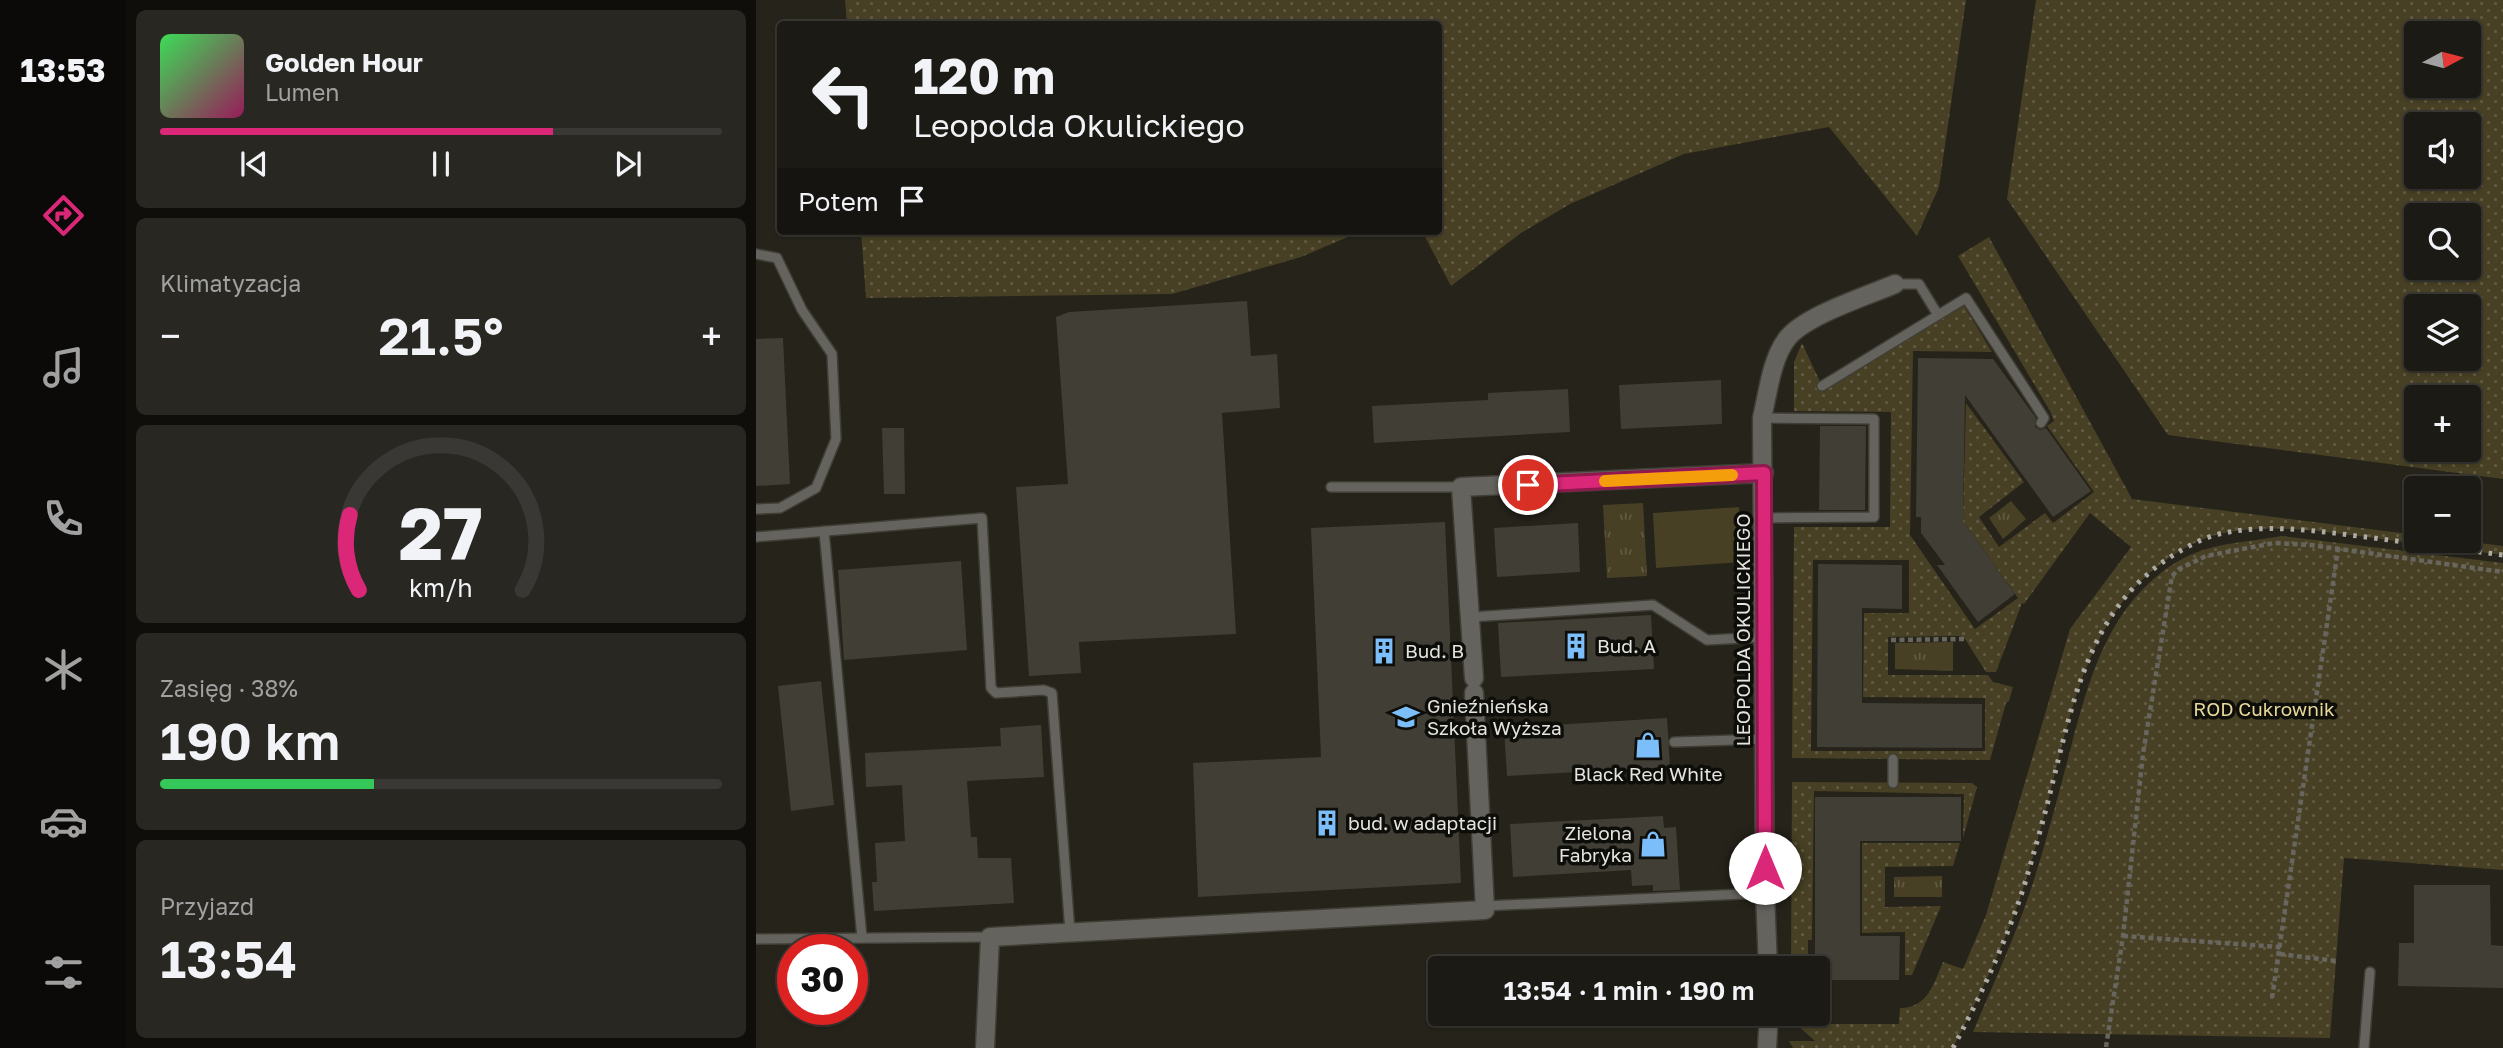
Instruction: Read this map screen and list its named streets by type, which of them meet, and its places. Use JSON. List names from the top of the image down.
{
  "streets": {
    "street": ["LEOPOLDA OKULICKIEGO"]
  },
  "parks": ["ROD Cukrownik"],
  "places": {
    "building": ["Bud. A", "Bud. B", "bud. w adaptacji"],
    "school or university": ["Gnieźnieńska Szkoła Wyższa"],
    "shop": ["Black Red White", "Zielona Fabryka"]
  },
  "north": "right",
  "page": {
    "tabs": "13:53",
    "map_buttons": ["+", "−"],
    "turn": ["120 m", "Leopolda Okulickiego"],
    "song": ["Golden Hour", "Lumen"],
    "then": "Potem",
    "tile": [
      "Klimatyzacja",
      ["Zasięg · 38%", "190 km"],
      ["Przyjazd", "13:54"]
    ],
    "heat": ["−", "21.5°", "+"],
    "limit": "30",
    "trip": "13:54 · 1 min · 190 m",
    "gauge": ["27", "km/h"]
  }
}
